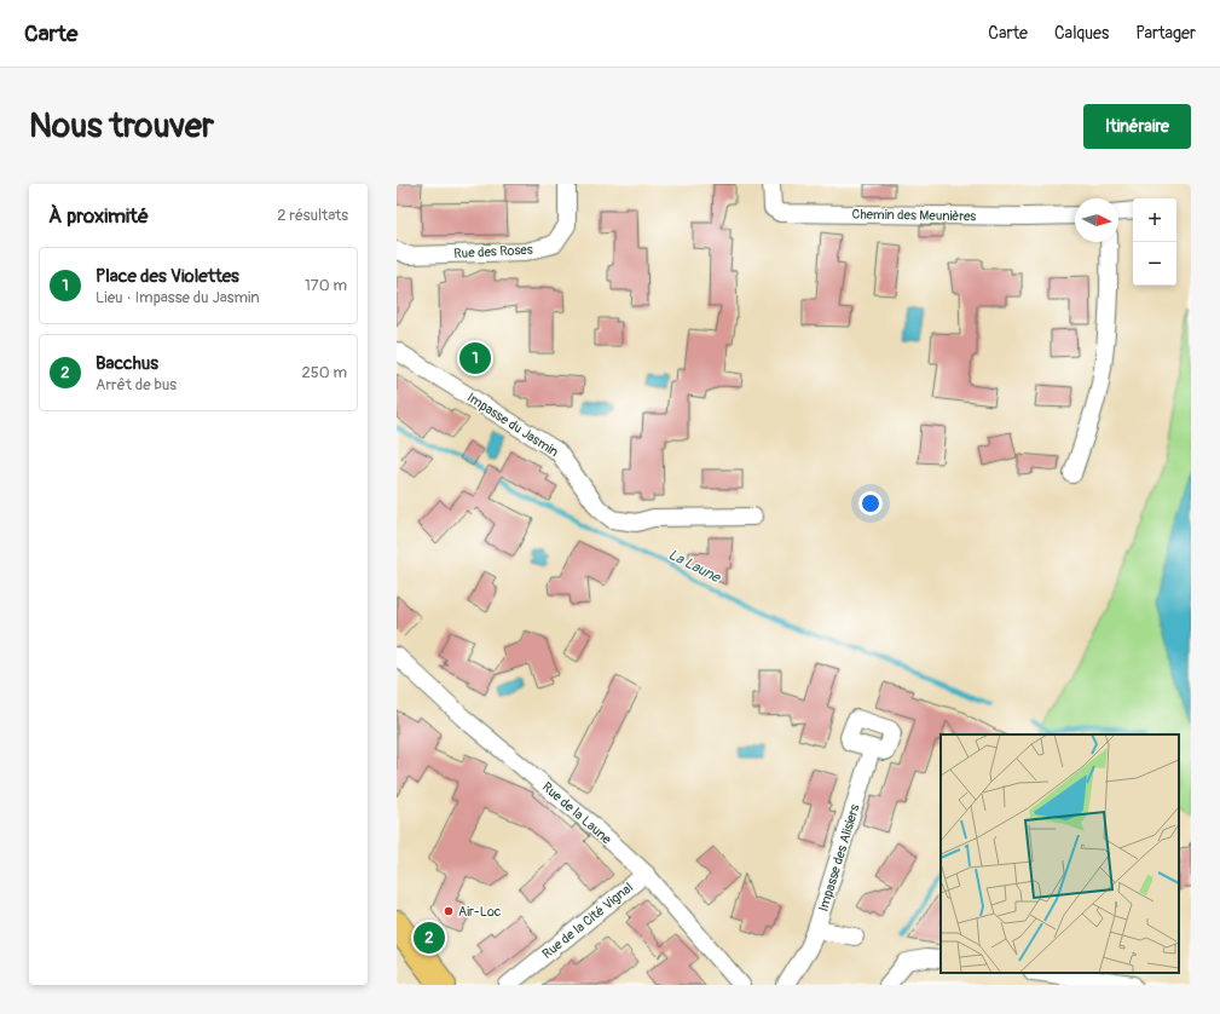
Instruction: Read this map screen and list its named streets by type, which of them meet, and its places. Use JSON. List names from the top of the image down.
{
  "streets": {
    "street": [
      "Chemin des Meunières",
      "Rue des Roses",
      "Impasse du Jasmin",
      "Rue de la Laune",
      "Impasse des Alisiers",
      "Rue de la Cité Vignal"
    ]
  },
  "crossings": [
    ["Rue de la Laune", "Rue de la Cité Vignal"]
  ],
  "water": ["La Laune"],
  "places": ["Air-Loc"],
  "north": "right",
  "page": {
    "header": "Carte",
    "nav": ["Carte", "Calques", "Partager"],
    "buttons": "Itinéraire",
    "title": "Nous trouver",
    "heading": ["À proximité", "2 résultats"],
    "map_buttons": ["+", "−"],
    "list": [
      {
        "mark": "1",
        "name": "Place des Violettes",
        "note": "Lieu · Impasse du Jasmin",
        "value": "170 m"
      },
      {
        "mark": "2",
        "name": "Bacchus",
        "note": "Arrêt de bus",
        "value": "250 m"
      }
    ],
    "pins": ["1", "2"]
  }
}
